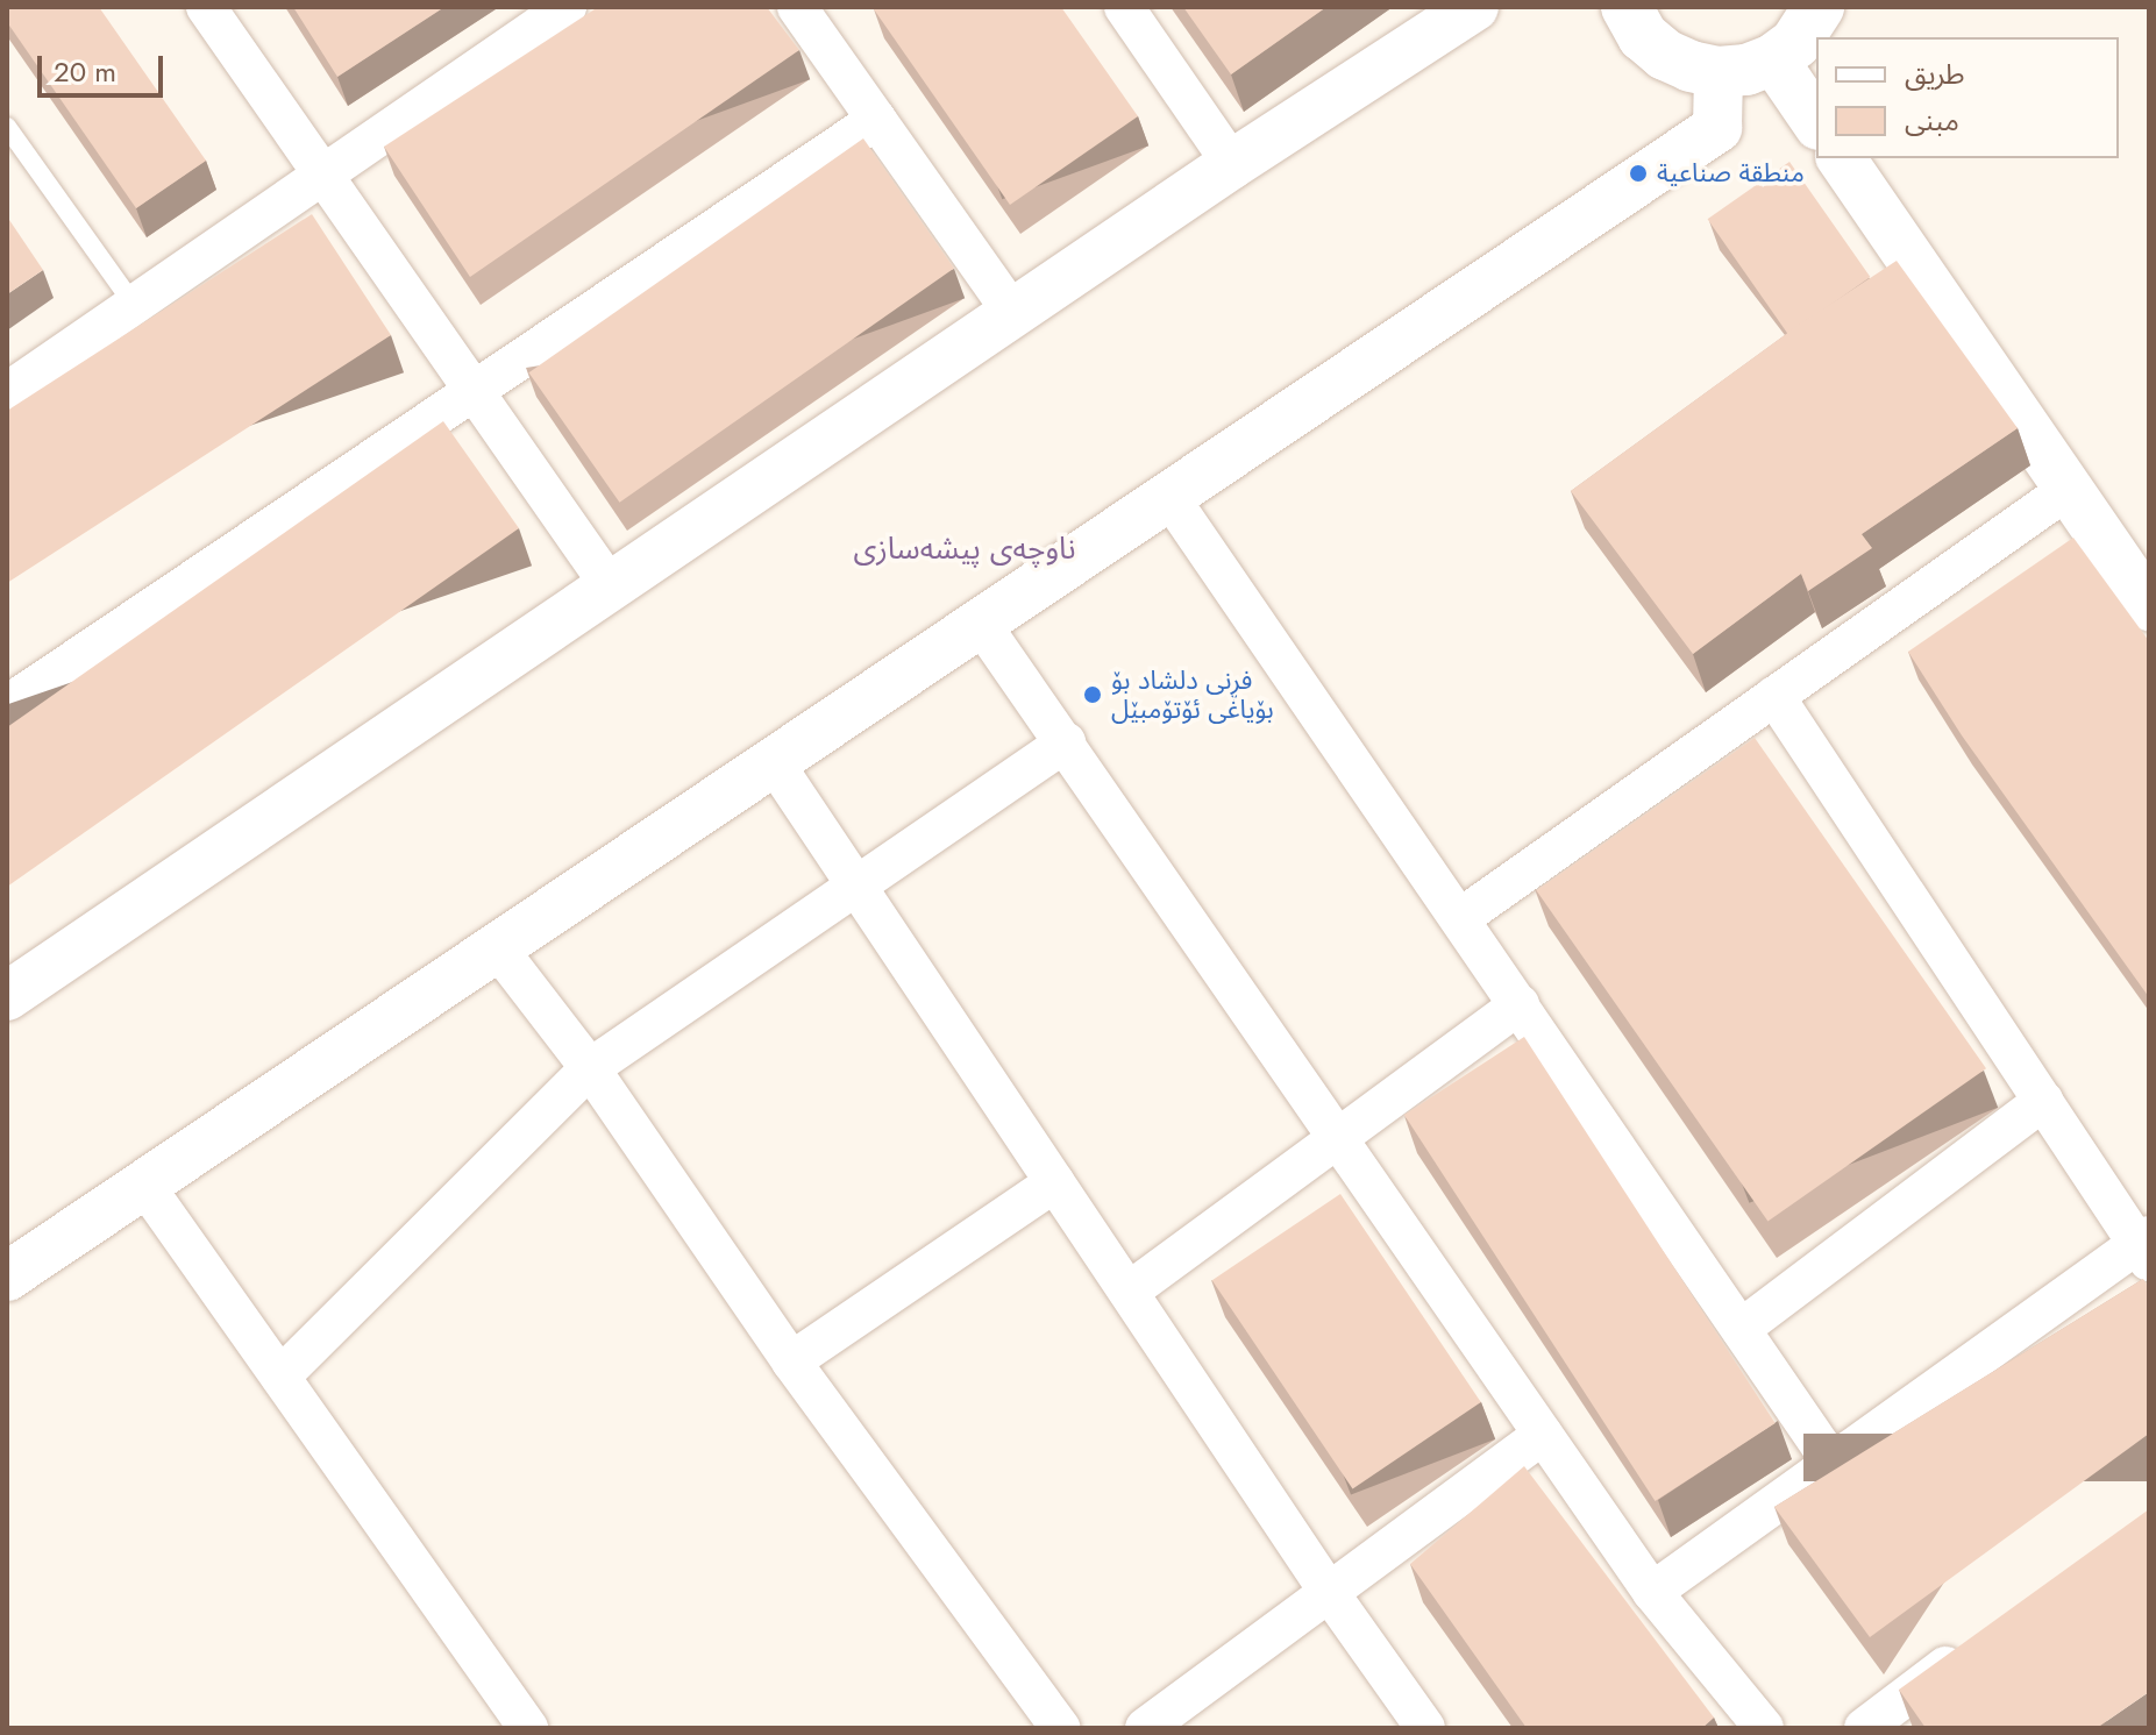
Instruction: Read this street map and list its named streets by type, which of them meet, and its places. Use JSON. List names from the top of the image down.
{
  "districts": ["ناوچەی پیشەسازی"],
  "places": ["منطقة صناعية", "فڕنی دلشاد بۆ بۆیاغی ئۆتۆمبێل"],
  "legend": ["طريق", "مبنى"],
  "scale_bar": "20 m"
}
